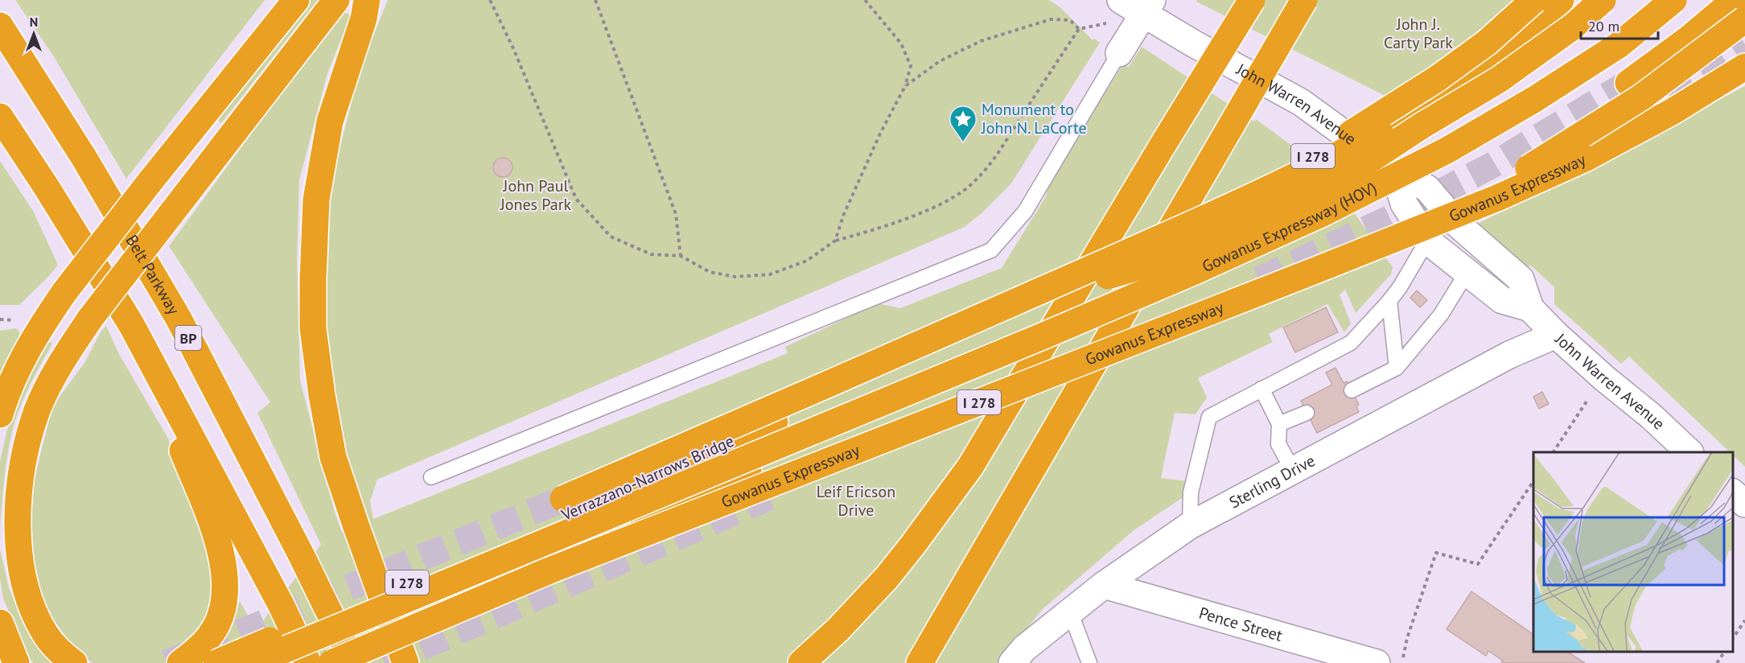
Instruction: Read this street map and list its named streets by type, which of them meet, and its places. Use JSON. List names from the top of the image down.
{
  "streets": {
    "highway": [
      "I 278",
      "Gowanus Expressway",
      "Gowanus Expressway (HOV)",
      "Belt Parkway",
      "BP",
      "Verrazzano-Narrows Bridge"
    ],
    "street": ["John Warren Avenue", "Sterling Drive", "Pence Street"]
  },
  "crossings": [
    ["John Warren Avenue", "Gowanus Expressway"],
    ["John Warren Avenue", "Sterling Drive"],
    ["I 278", "Gowanus Expressway"],
    ["I 278", "Verrazzano-Narrows Bridge"],
    ["Gowanus Expressway (HOV)", "Verrazzano-Narrows Bridge"],
    ["Sterling Drive", "Pence Street"]
  ],
  "parks": ["John J. Carty Park", "John Paul Jones Park", "Leif Ericson Drive"],
  "places": {
    "place": ["Monument to John N. LaCorte"]
  },
  "scale_bar": "20 m",
  "north": "top"
}
